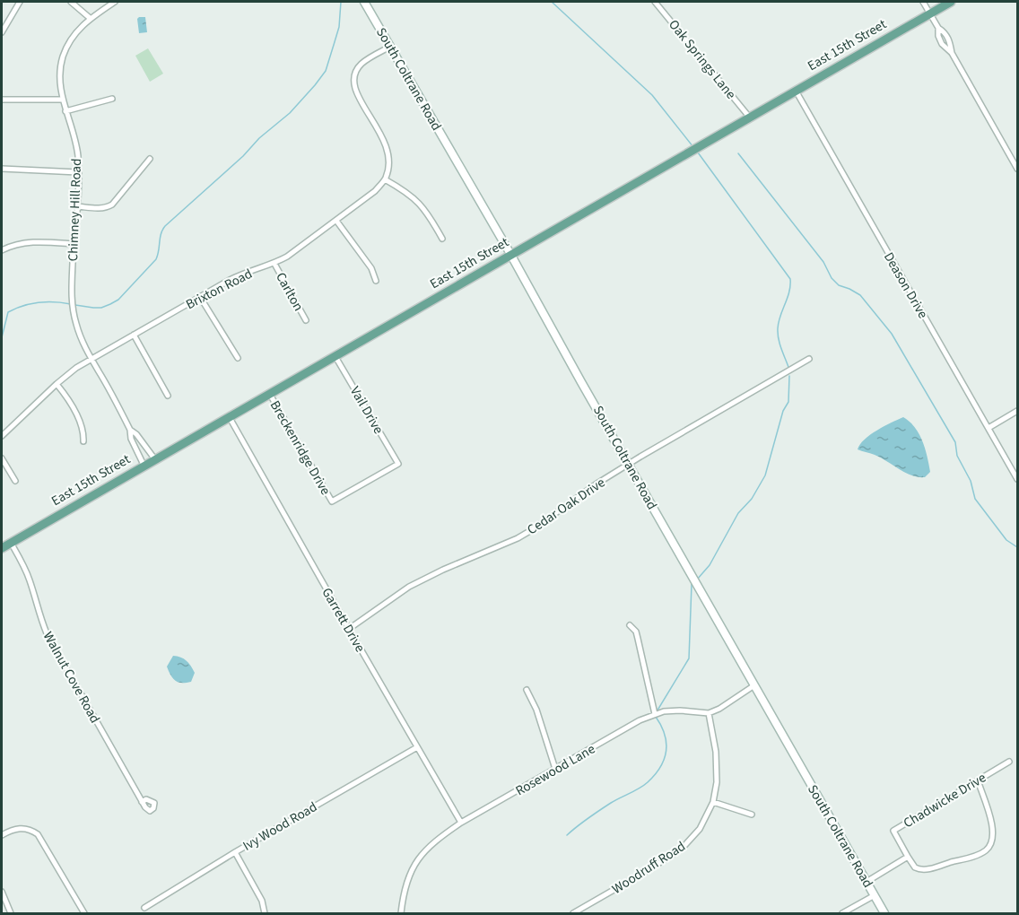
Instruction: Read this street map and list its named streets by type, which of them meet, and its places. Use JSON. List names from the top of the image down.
{
  "streets": {
    "main road": ["East 15th Street", "South Coltrane Road"],
    "street": [
      "Oak Springs Lane",
      "Chimney Hill Road",
      "Deason Drive",
      "Brixton Road",
      "Carlton",
      "Vail Drive",
      "Breckenridge Drive",
      "Cedar Oak Drive",
      "Garrett Drive",
      "Walnut Cove Road",
      "Rosewood Lane",
      "Chadwicke Drive",
      "Ivy Wood Road",
      "Woodruff Road"
    ]
  },
  "crossings": [
    ["East 15th Street", "Oak Springs Lane"],
    ["East 15th Street", "South Coltrane Road"],
    ["East 15th Street", "Deason Drive"],
    ["East 15th Street", "Vail Drive"],
    ["East 15th Street", "Breckenridge Drive"],
    ["East 15th Street", "Garrett Drive"],
    ["East 15th Street", "Walnut Cove Road"],
    ["South Coltrane Road", "Cedar Oak Drive"],
    ["Chimney Hill Road", "Brixton Road"],
    ["Brixton Road", "Carlton"],
    ["Vail Drive", "Breckenridge Drive"],
    ["Cedar Oak Drive", "Garrett Drive"],
    ["Garrett Drive", "Rosewood Lane"],
    ["Garrett Drive", "Ivy Wood Road"],
    ["Rosewood Lane", "Woodruff Road"]
  ]
}
